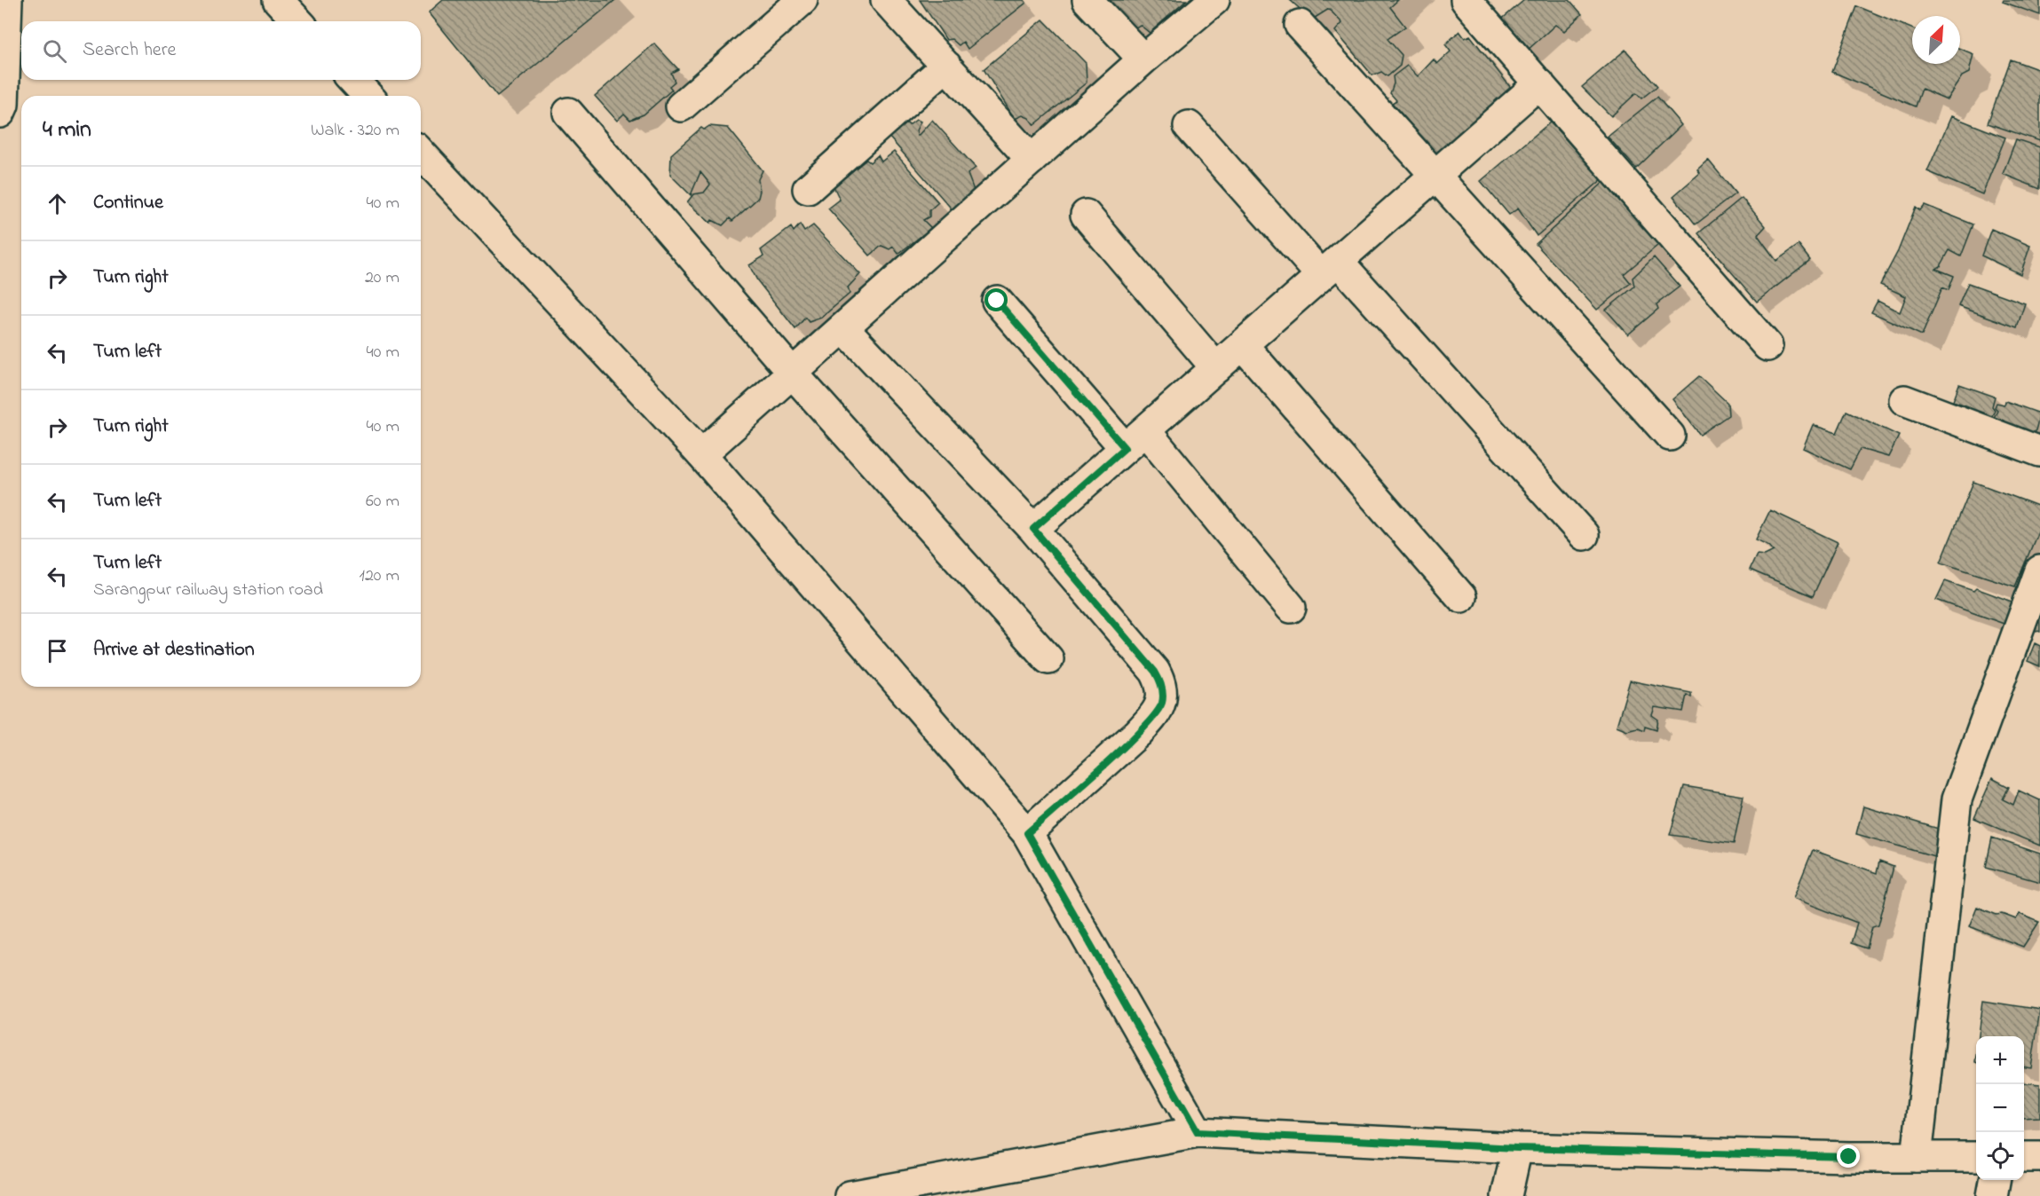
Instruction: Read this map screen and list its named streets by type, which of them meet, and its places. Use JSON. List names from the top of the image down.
{
  "north": "top right",
  "page": {
    "search": "Search here",
    "heading": ["4 min", "Walk · 320 m"],
    "list": [
      ["Continue", "40 m"],
      ["Turn right", "20 m"],
      ["Turn left", "40 m"],
      ["Turn right", "40 m"],
      ["Turn left", "60 m"],
      ["Turn left", "Sarangpur railway station road", "120 m"],
      "Arrive at destination"
    ],
    "map_buttons": ["+", "−"]
  }
}
